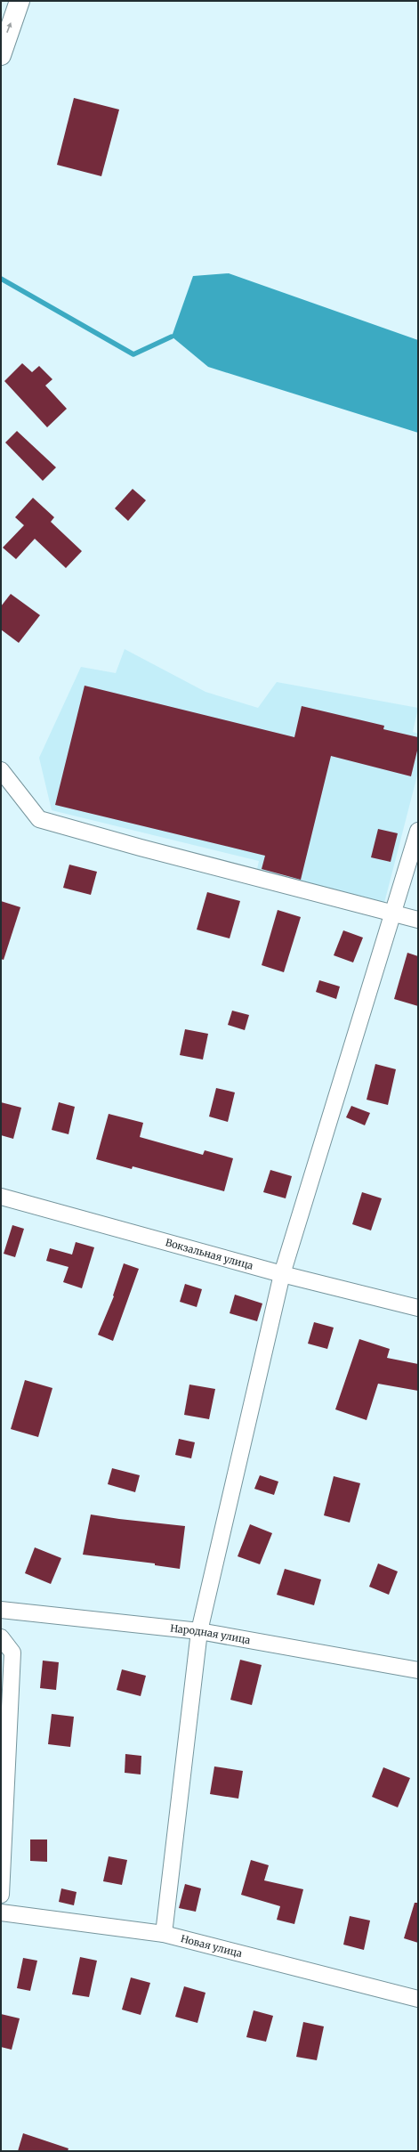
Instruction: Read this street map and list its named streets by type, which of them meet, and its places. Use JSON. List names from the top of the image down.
{
  "streets": {
    "street": ["Вокзальная улица", "Народная улица", "Новая улица"]
  }
}
